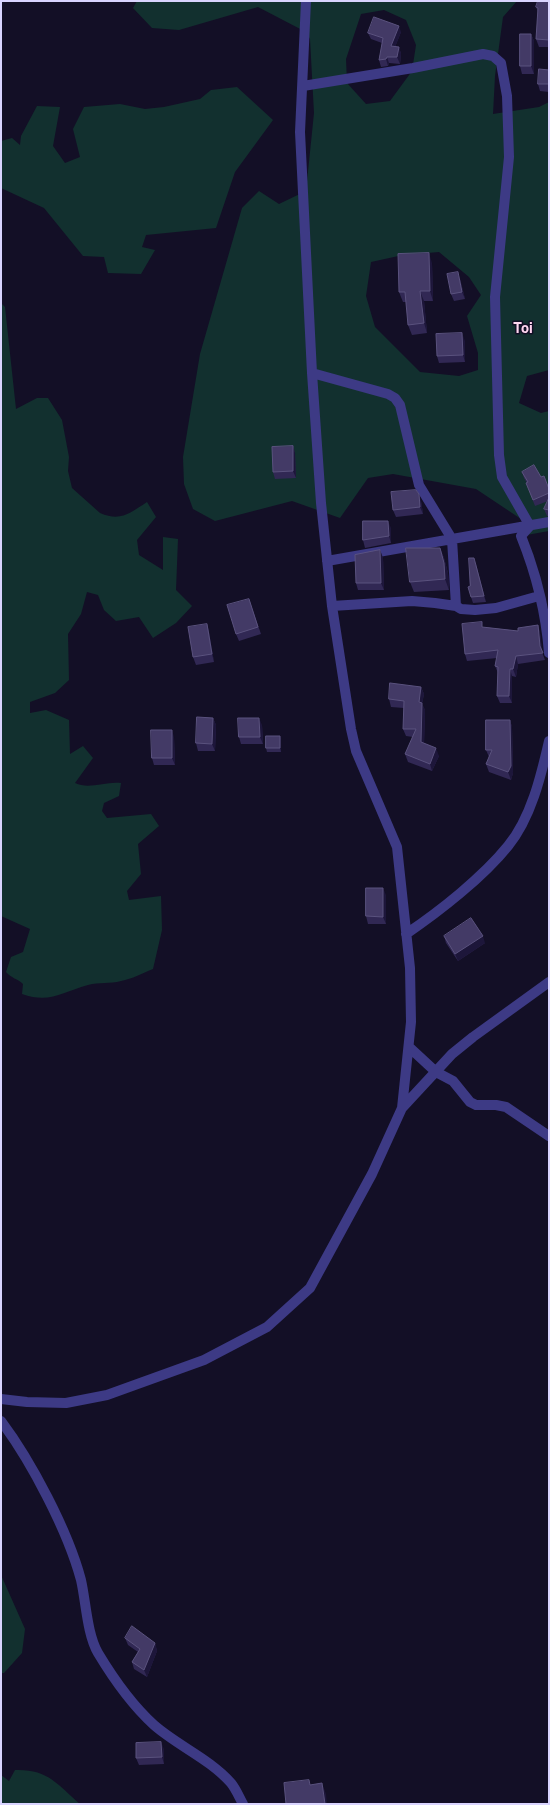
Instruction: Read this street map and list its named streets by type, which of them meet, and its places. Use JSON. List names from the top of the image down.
{
  "districts": ["Toi"]
}
